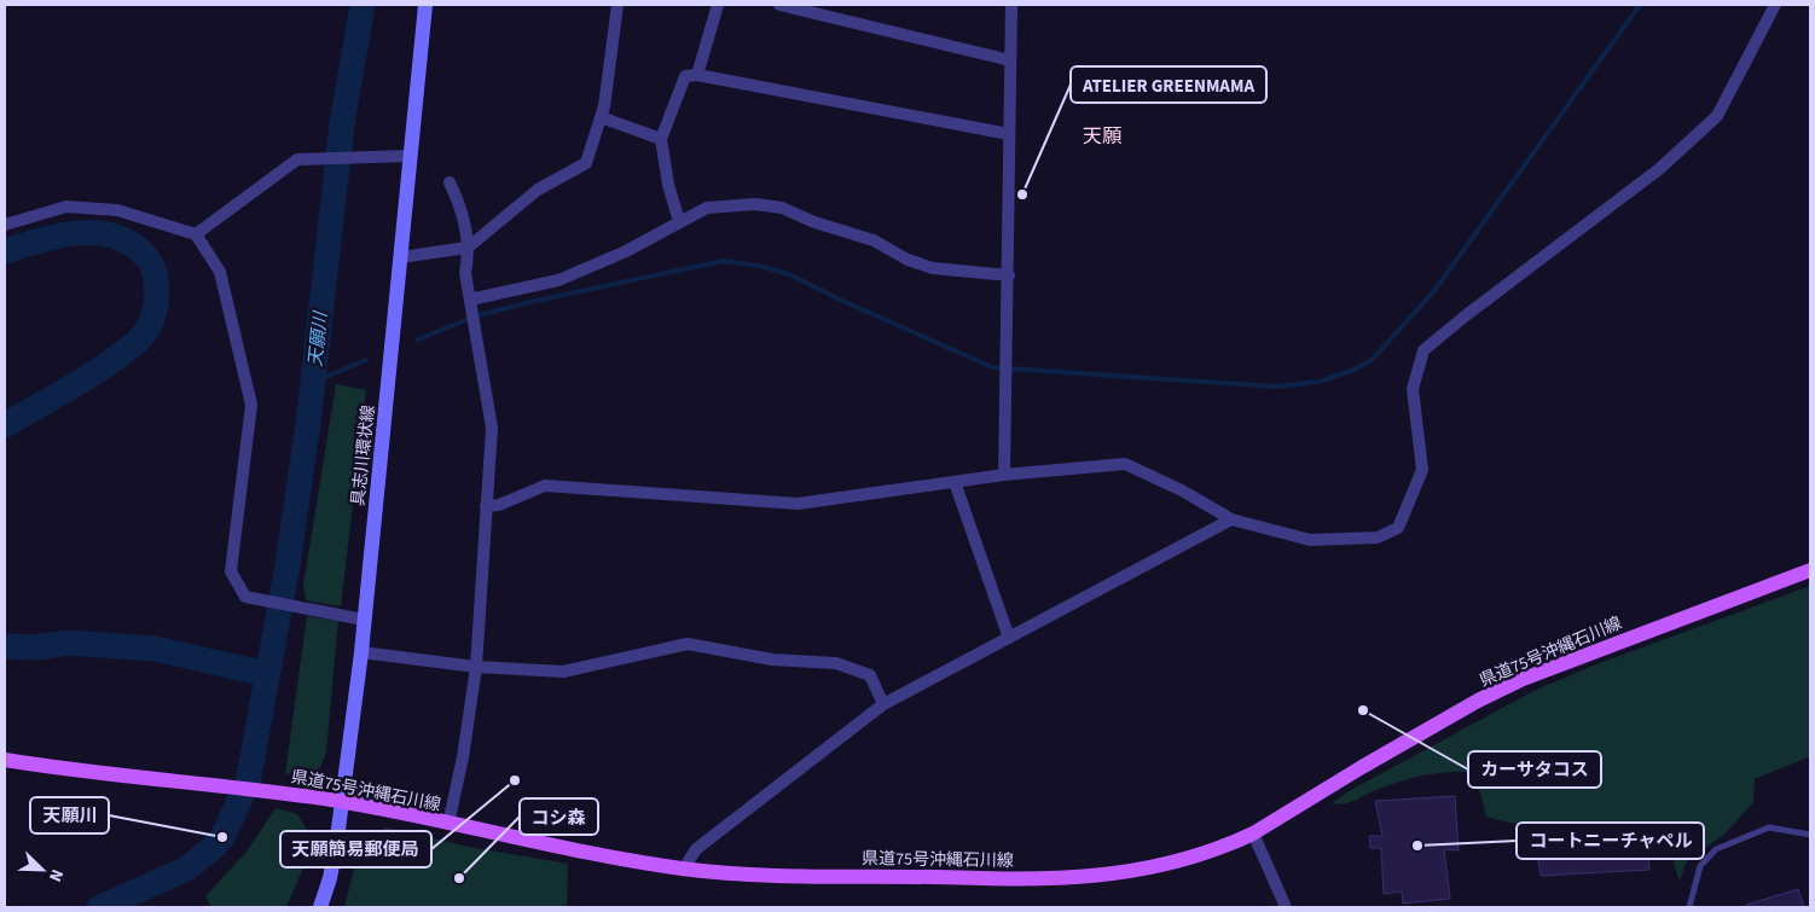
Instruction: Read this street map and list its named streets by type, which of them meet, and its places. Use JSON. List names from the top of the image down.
{
  "streets": {
    "main road": ["具志川環状線", "県道75号沖縄石川線"]
  },
  "crossings": [
    ["具志川環状線", "県道75号沖縄石川線"]
  ],
  "districts": ["天願"],
  "water": ["天願川"],
  "places": [
    "ATELIER GREENMAMA",
    "カーサタコス",
    "天願簡易郵便局",
    "天願川",
    "コートニーチャペル",
    "コシ森"
  ],
  "north": "bottom right"
}
